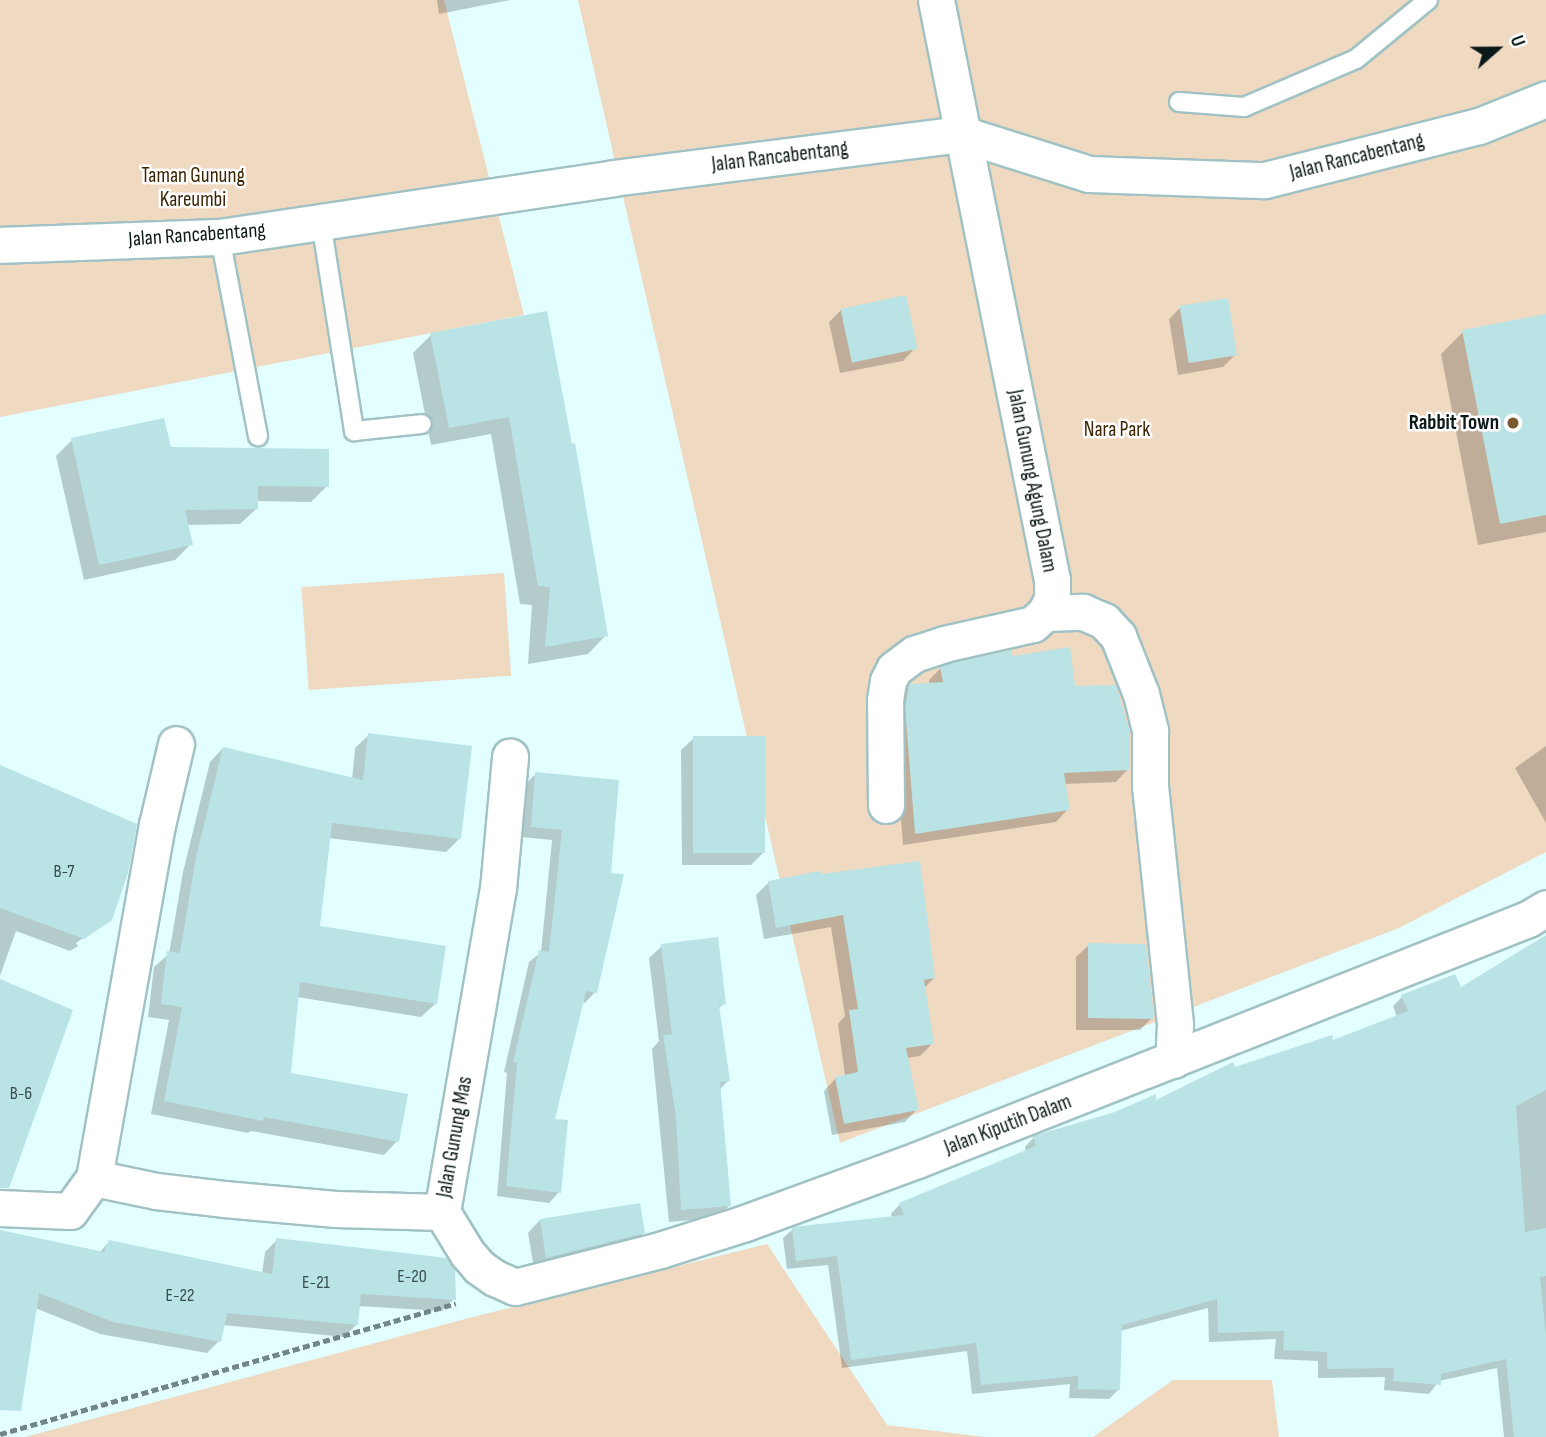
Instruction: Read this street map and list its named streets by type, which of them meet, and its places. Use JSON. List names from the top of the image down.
{
  "streets": {
    "street": [
      "Jalan Rancabentang",
      "Jalan Gunung Agung Dalam",
      "Jalan Kiputih Dalam",
      "Jalan Gunung Mas"
    ]
  },
  "crossings": [
    ["Jalan Rancabentang", "Jalan Gunung Agung Dalam"]
  ],
  "parks": ["Taman Gunung Kareumbi", "Nara Park"],
  "places": ["Rabbit Town"],
  "house_numbers": [
    "B-7",
    "B-6",
    "E-20",
    "E-21",
    "E-22"
  ],
  "north": "right"
}
